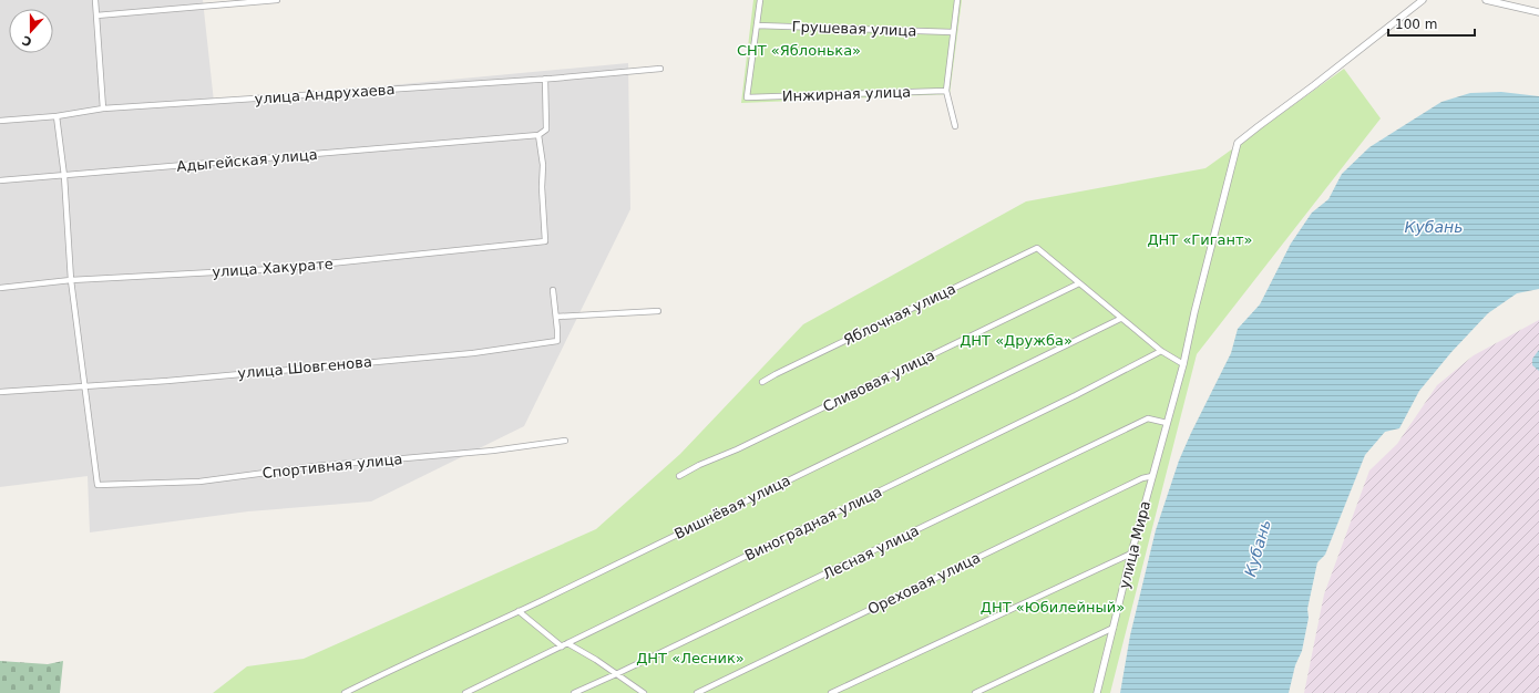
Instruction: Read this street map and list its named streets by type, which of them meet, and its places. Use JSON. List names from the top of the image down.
{
  "streets": {
    "street": [
      "Грушевая улица",
      "улица Андрухаева",
      "Инжирная улица",
      "Адыгейская улица",
      "улица Хакурате",
      "Яблочная улица",
      "улица Шовгенова",
      "Сливовая улица",
      "Спортивная улица",
      "Вишнёвая улица",
      "Виноградная улица",
      "улица Мира",
      "Лесная улица",
      "Ореховая улица"
    ]
  },
  "crossings": [
    ["Грушевая улица", "Инжирная улица"],
    ["Адыгейская улица", "улица Хакурате"],
    ["Яблочная улица", "Сливовая улица"],
    ["улица Шовгенова", "Спортивная улица"],
    ["улица Мира", "Лесная улица"],
    ["улица Мира", "Ореховая улица"]
  ],
  "water": ["Кубань"],
  "parks": [
    "СНТ «Яблонька»",
    "ДНТ «Гигант»",
    "ДНТ «Дружба»",
    "ДНТ «Юбилейный»",
    "ДНТ «Лесник»"
  ],
  "scale_bar": "100 m",
  "north": "bottom"
}
